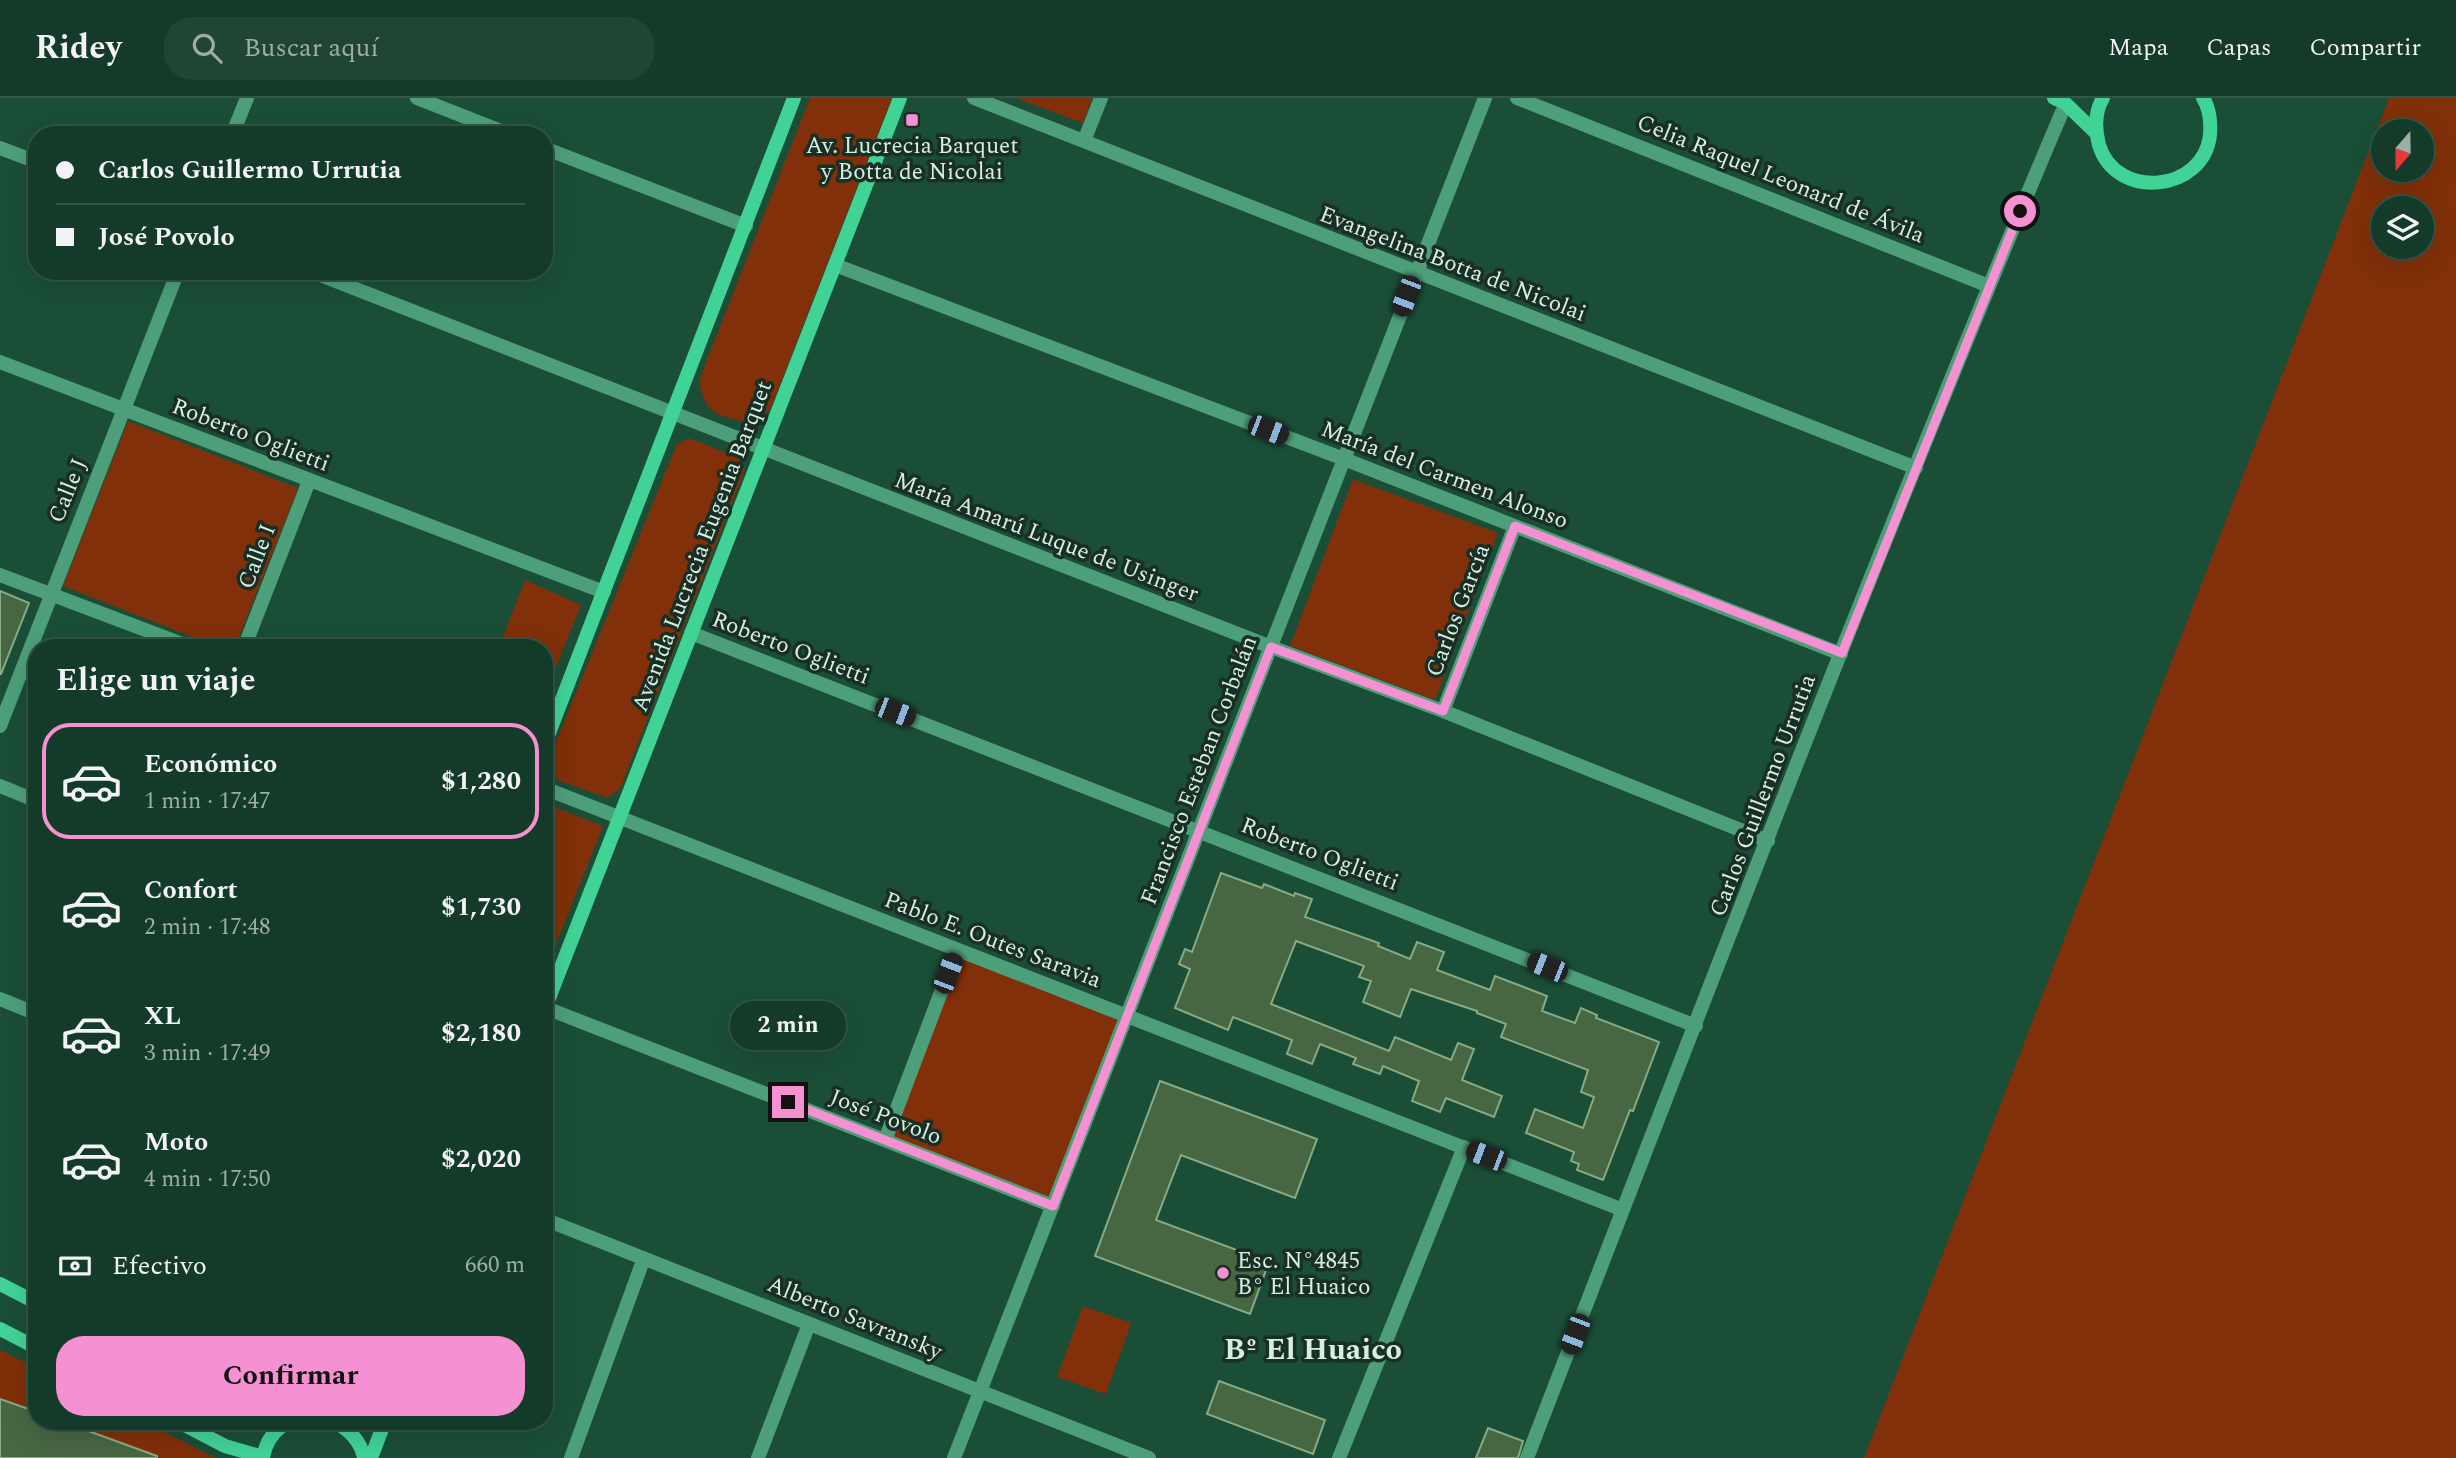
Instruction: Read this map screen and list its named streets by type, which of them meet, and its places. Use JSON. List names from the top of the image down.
{
  "streets": {
    "street": [
      "Celia Raquel Leonard de Ávila",
      "Evangelina Botta de Nicolai",
      "Roberto Oglietti",
      "María del Carmen Alonso",
      "Calle J",
      "María Amarú Luque de Usinger",
      "Avenida Lucrecia Eugenia Barquet",
      "Calle I",
      "Carlos García",
      "Francisco Esteban Corbalán",
      "Carlos Guillermo Urrutia",
      "Pablo E. Outes Saravia",
      "José Povolo",
      "Alberto Savransky"
    ]
  },
  "crossings": [
    ["Celia Raquel Leonard de Ávila", "Carlos Guillermo Urrutia"],
    ["Evangelina Botta de Nicolai", "Francisco Esteban Corbalán"],
    ["Evangelina Botta de Nicolai", "Carlos Guillermo Urrutia"],
    ["Roberto Oglietti", "Calle J"],
    ["Roberto Oglietti", "Avenida Lucrecia Eugenia Barquet"],
    ["Roberto Oglietti", "Calle I"],
    ["Roberto Oglietti", "Francisco Esteban Corbalán"],
    ["Roberto Oglietti", "Carlos Guillermo Urrutia"],
    ["María del Carmen Alonso", "Avenida Lucrecia Eugenia Barquet"],
    ["María del Carmen Alonso", "Carlos García"],
    ["María del Carmen Alonso", "Francisco Esteban Corbalán"],
    ["María del Carmen Alonso", "Carlos Guillermo Urrutia"],
    ["María Amarú Luque de Usinger", "Avenida Lucrecia Eugenia Barquet"],
    ["María Amarú Luque de Usinger", "Carlos García"],
    ["María Amarú Luque de Usinger", "Francisco Esteban Corbalán"],
    ["María Amarú Luque de Usinger", "Carlos Guillermo Urrutia"],
    ["Avenida Lucrecia Eugenia Barquet", "Pablo E. Outes Saravia"],
    ["Francisco Esteban Corbalán", "Pablo E. Outes Saravia"],
    ["Francisco Esteban Corbalán", "José Povolo"],
    ["Francisco Esteban Corbalán", "Alberto Savransky"],
    ["Carlos Guillermo Urrutia", "Pablo E. Outes Saravia"]
  ],
  "districts": ["Bº El Huaico"],
  "places": {
    "transit": ["Av. Lucrecia Barquet y Botta de Nicolai"],
    "other": ["Esc. N°4845 B° El Huaico"]
  },
  "north": "bottom",
  "page": {
    "header": "Ridey",
    "search": "Buscar aquí",
    "nav": ["Mapa", "Capas", "Compartir"],
    "banner": ["Carlos Guillermo Urrutia", "José Povolo"],
    "heading": "Elige un viaje",
    "list": [
      {
        "name": "Económico",
        "note": "1 min · 17:47",
        "value": "$1,280"
      },
      {
        "name": "Confort",
        "note": "2 min · 17:48",
        "value": "$1,730"
      },
      {
        "name": "XL",
        "note": "3 min · 17:49",
        "value": "$2,180"
      },
      {
        "name": "Moto",
        "note": "4 min · 17:50",
        "value": "$2,020"
      }
    ],
    "bubble": "2 min",
    "pay": ["Efectivo", "660 m"],
    "buttons": "Confirmar"
  }
}
